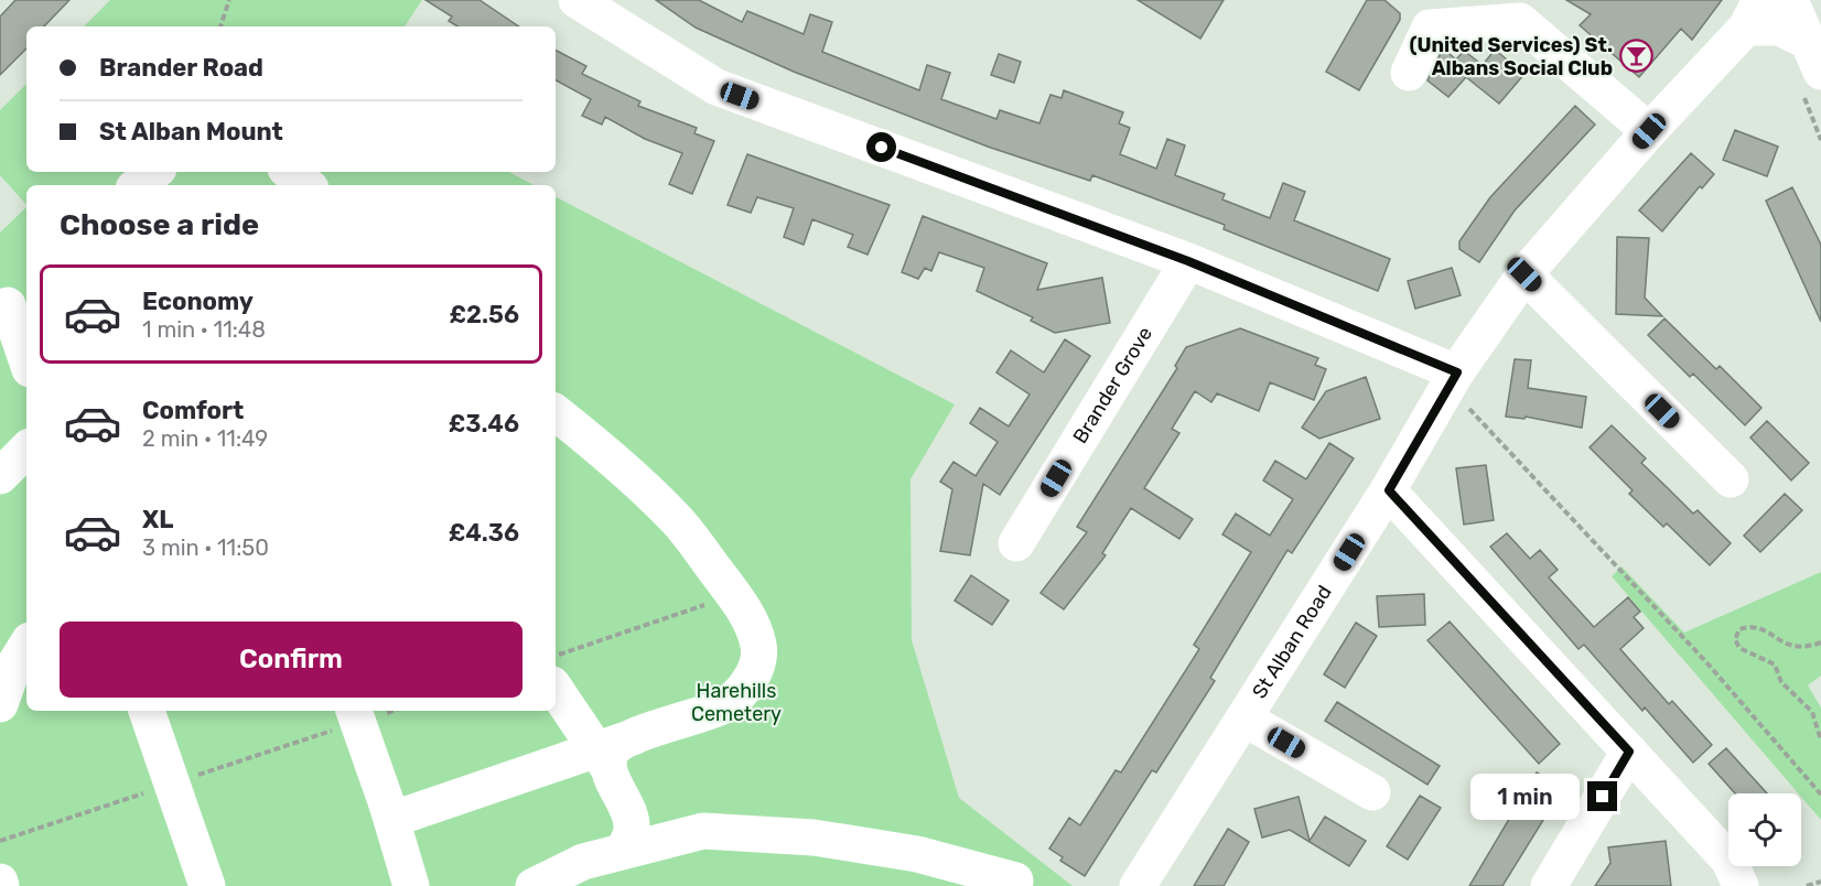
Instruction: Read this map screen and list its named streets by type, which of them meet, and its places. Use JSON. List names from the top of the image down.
{
  "streets": {
    "main road": ["Brander Grove", "St Alban Road"]
  },
  "parks": ["Harehills Cemetery"],
  "places": {
    "bar": ["(United Services) St. Albans Social Club"]
  },
  "page": {
    "banner": ["Brander Road", "St Alban Mount"],
    "heading": "Choose a ride",
    "list": [
      {
        "name": "Economy",
        "note": "1 min · 11:48",
        "value": "£2.56"
      },
      {
        "name": "Comfort",
        "note": "2 min · 11:49",
        "value": "£3.46"
      },
      {
        "name": "XL",
        "note": "3 min · 11:50",
        "value": "£4.36"
      }
    ],
    "buttons": "Confirm",
    "bubble": "1 min"
  }
}
